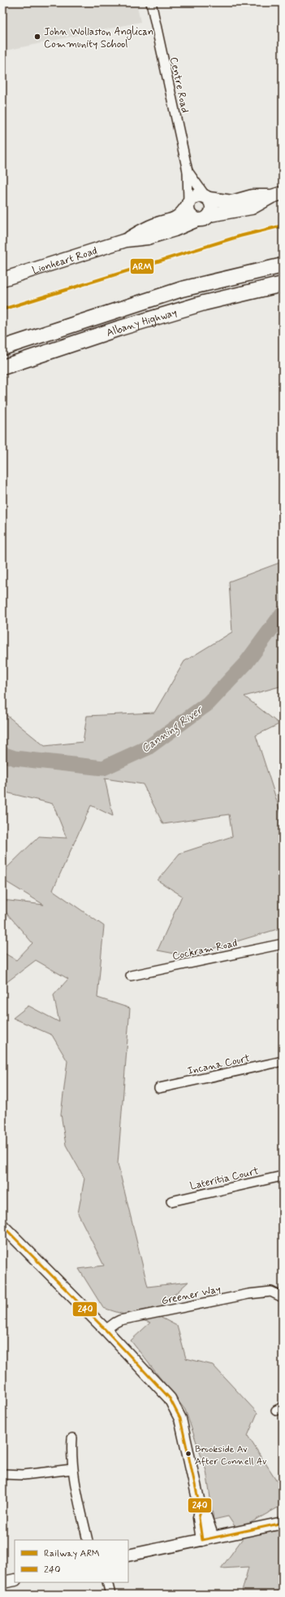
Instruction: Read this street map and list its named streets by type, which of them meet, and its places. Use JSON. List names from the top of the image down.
{
  "streets": {
    "highway": ["Albany Highway"],
    "main road": ["Lionheart Road"],
    "street": [
      "Centre Road",
      "Cockram Road",
      "Incana Court",
      "Lateritia Court",
      "Greener Way"
    ]
  },
  "crossings": [
    ["Centre Road", "Lionheart Road"]
  ],
  "water": ["Canning River"],
  "places": ["John Wollaston Anglican Community School", "Brookside Av After Connell Av"],
  "lines": ["rail line ARM", "transit line 240"],
  "legend": ["Railway ARM", "240"]
}
